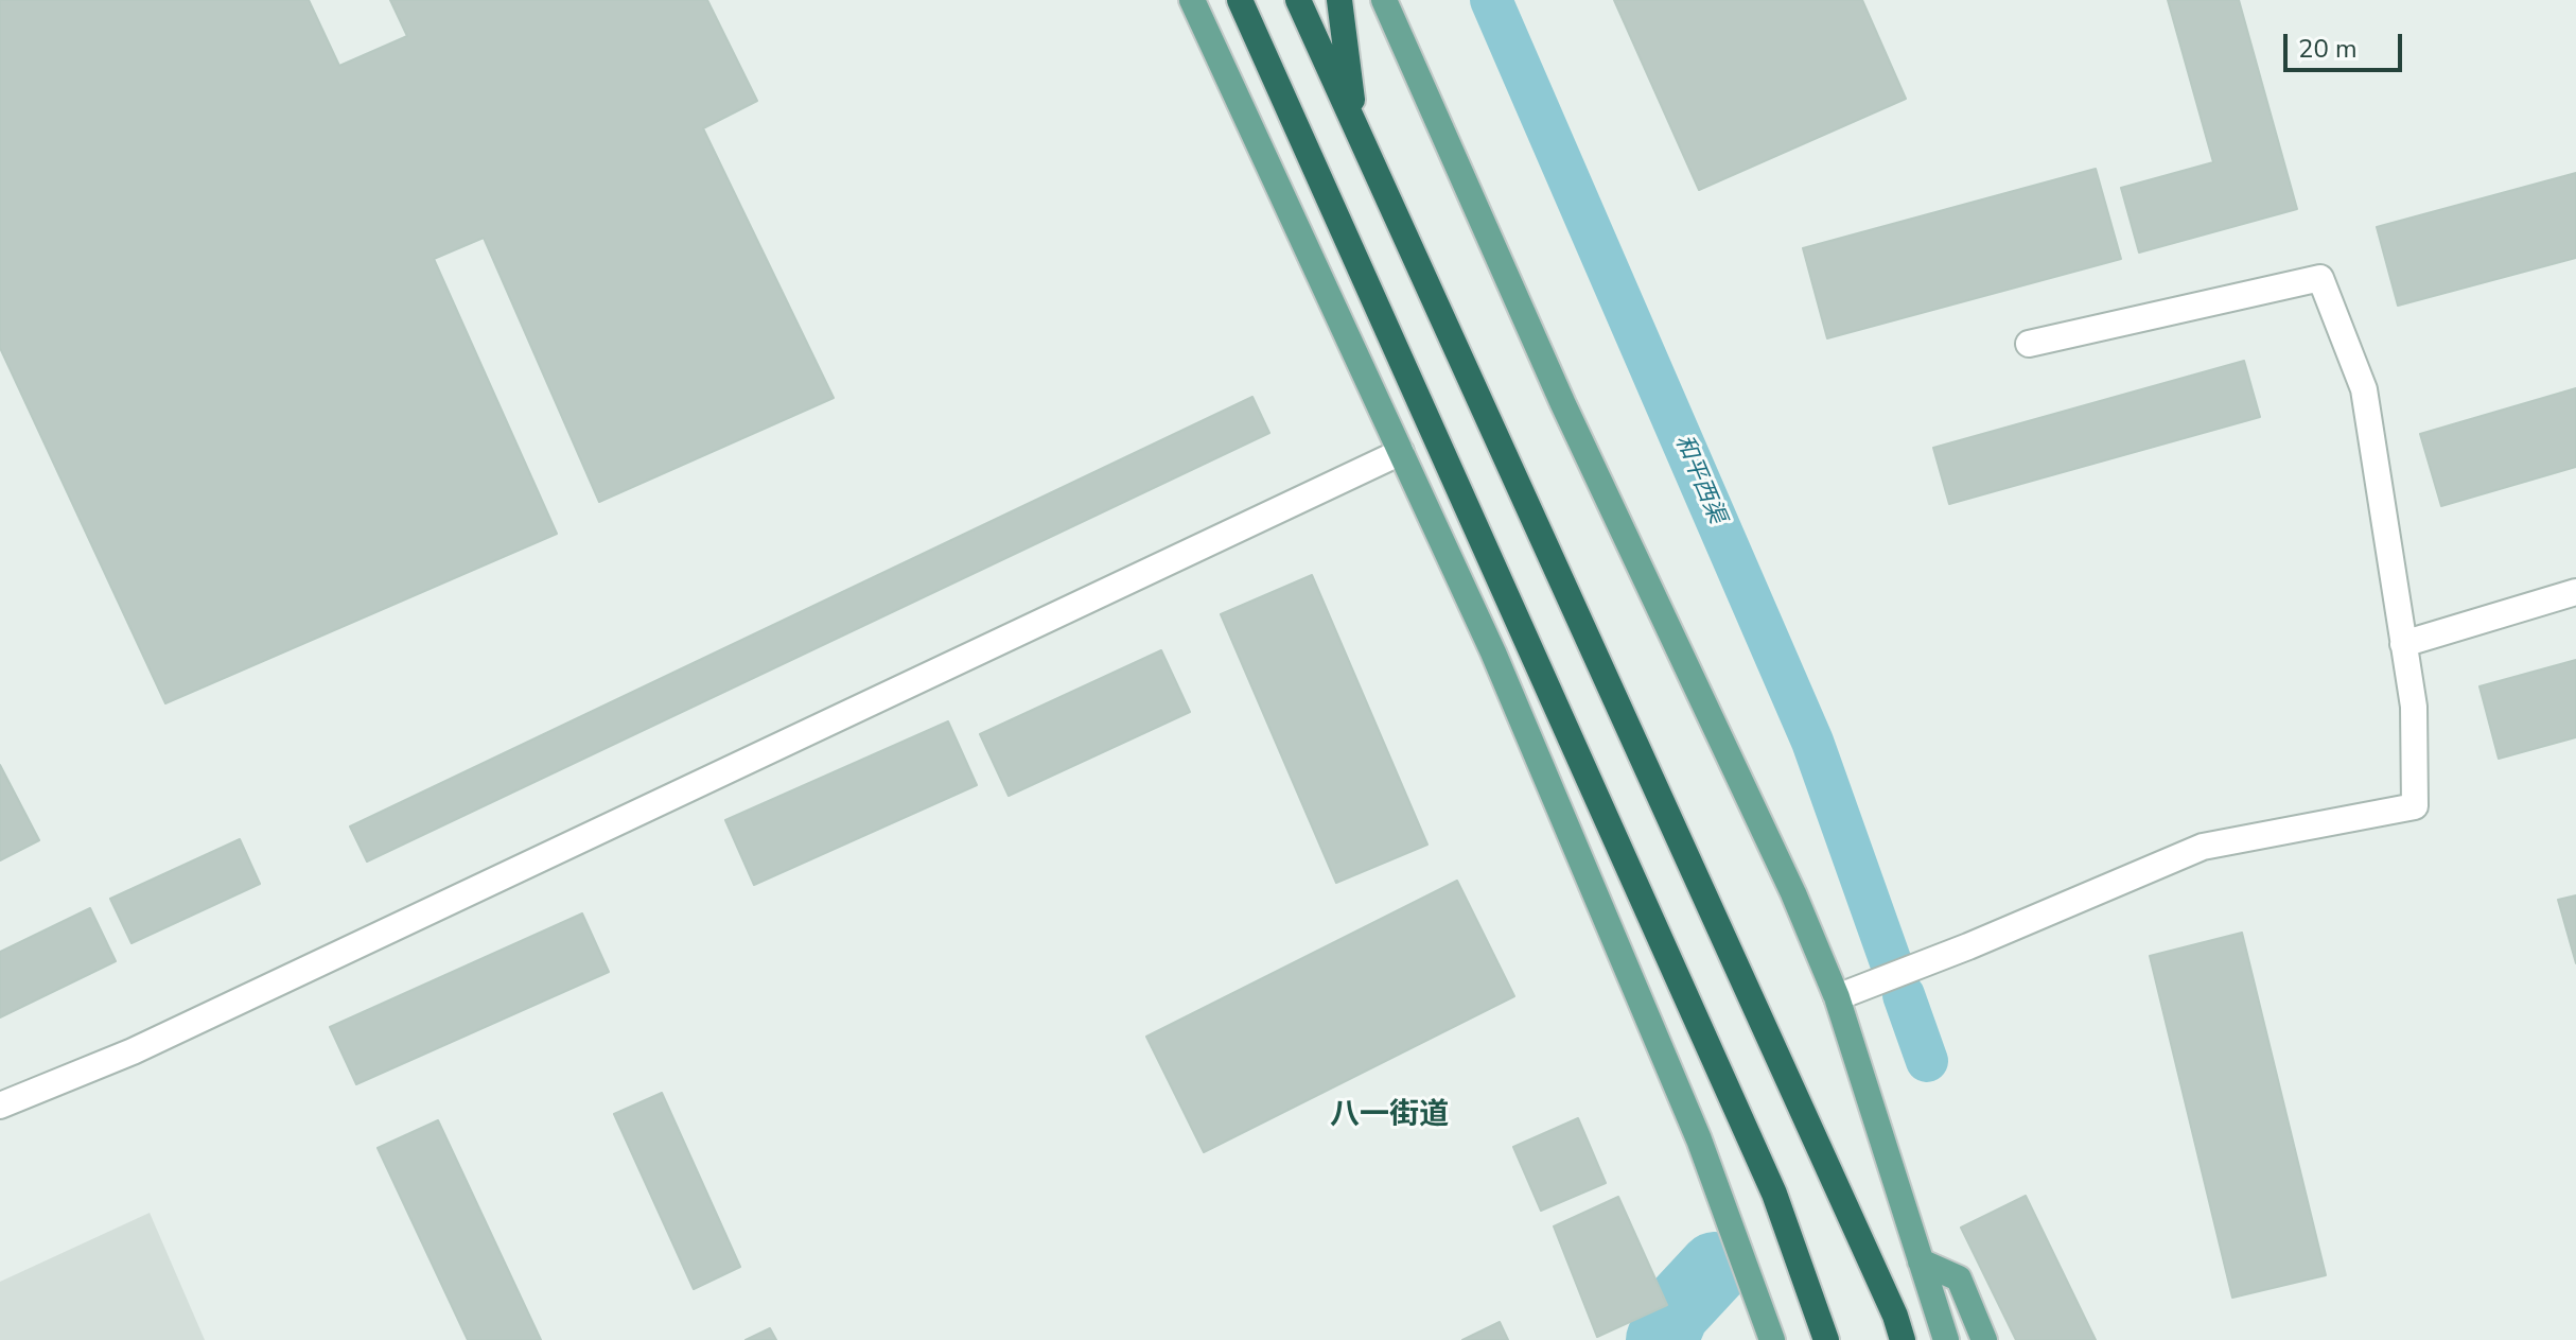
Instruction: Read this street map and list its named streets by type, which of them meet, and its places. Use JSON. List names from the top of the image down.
{
  "districts": ["八一街道"],
  "water": ["和平西渠"],
  "scale_bar": "20 m"
}
